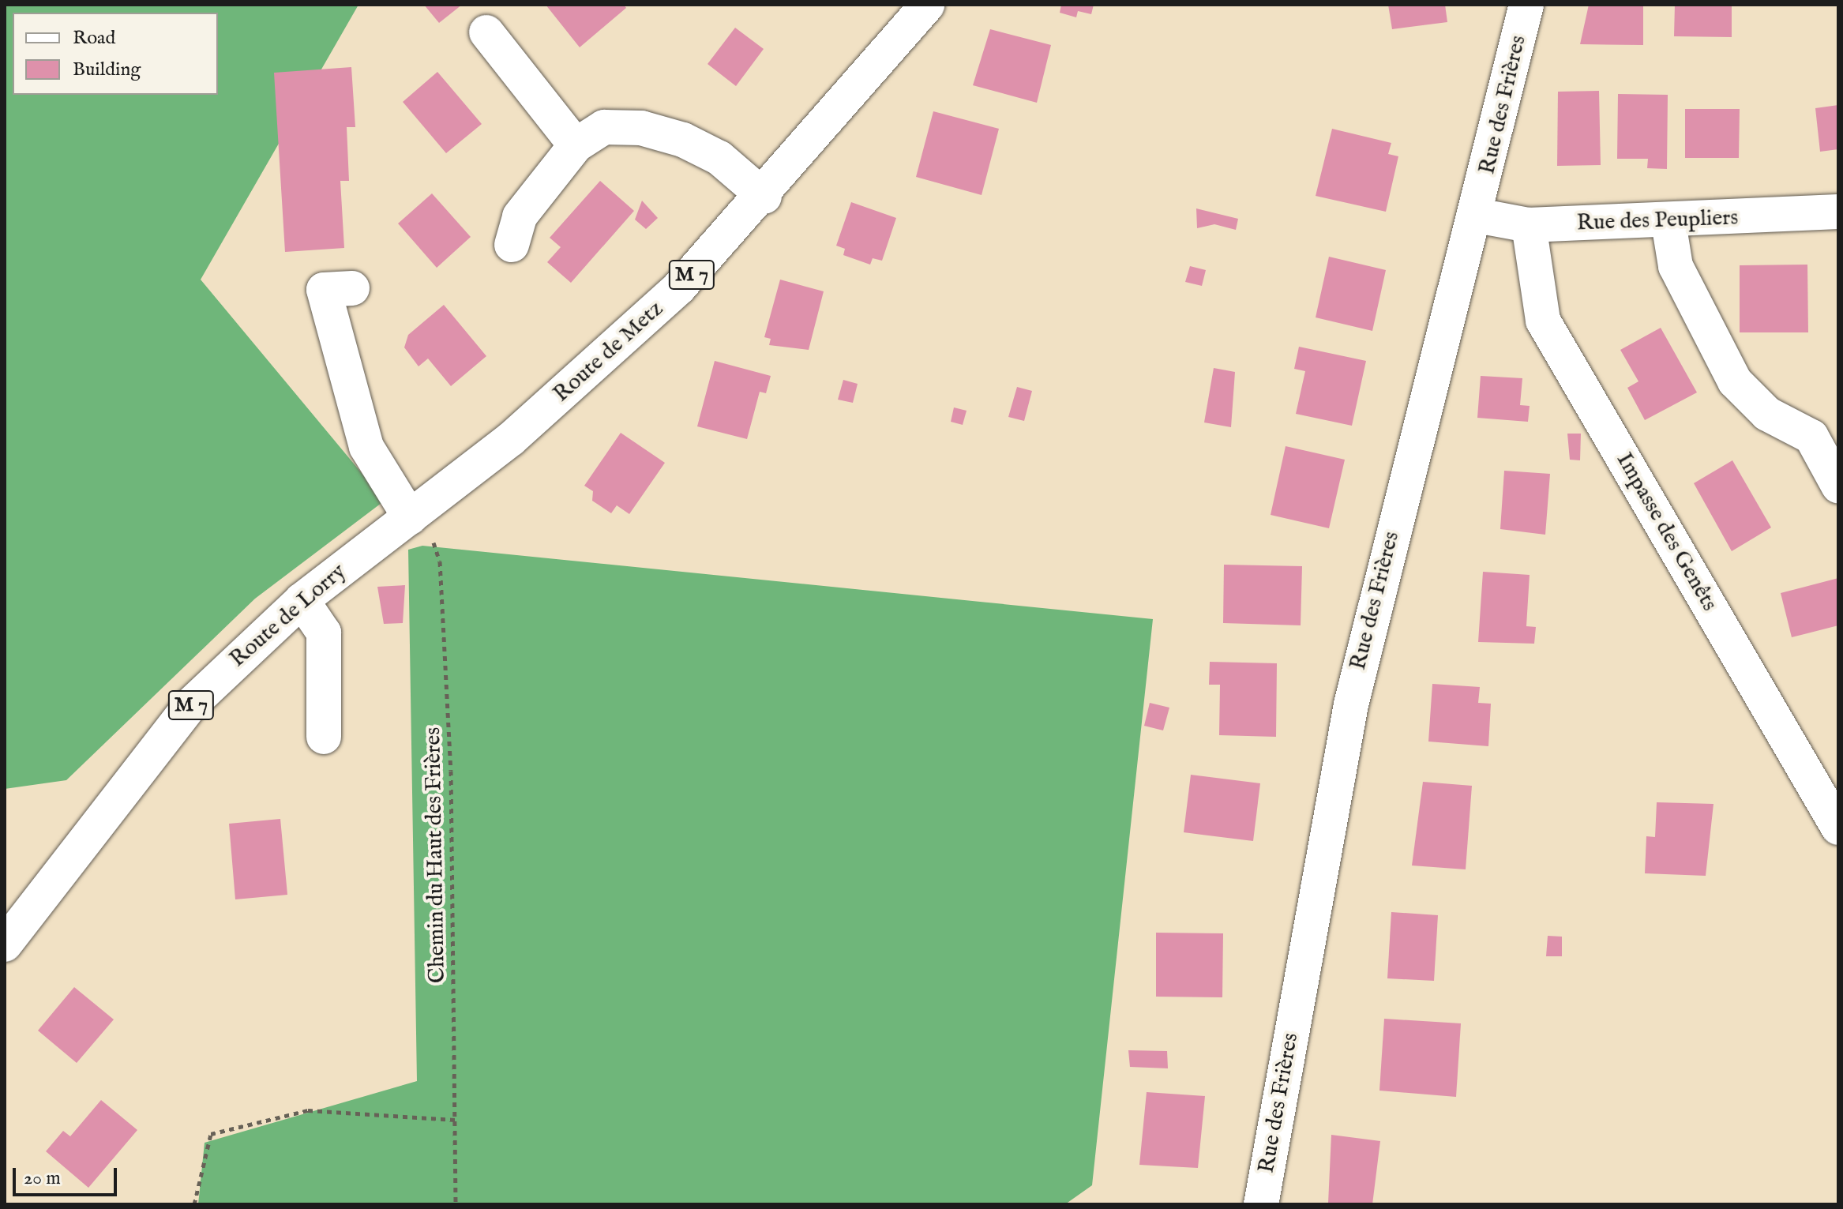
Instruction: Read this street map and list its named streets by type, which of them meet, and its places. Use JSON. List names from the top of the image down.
{
  "streets": {
    "street": [
      "Rue des Frières",
      "Rue des Peupliers",
      "M 7",
      "Route de Metz",
      "Impasse des Genêts",
      "Route de Lorry"
    ],
    "path": ["Chemin du Haut des Frières"]
  },
  "crossings": [
    ["Rue des Frières", "Rue des Peupliers"],
    ["Rue des Peupliers", "Impasse des Genêts"],
    ["Route de Metz", "Route de Lorry"],
    ["Route de Metz", "Chemin du Haut des Frières"],
    ["Route de Lorry", "Chemin du Haut des Frières"]
  ],
  "legend": ["Road", "Building"],
  "scale_bar": "20 m"
}
